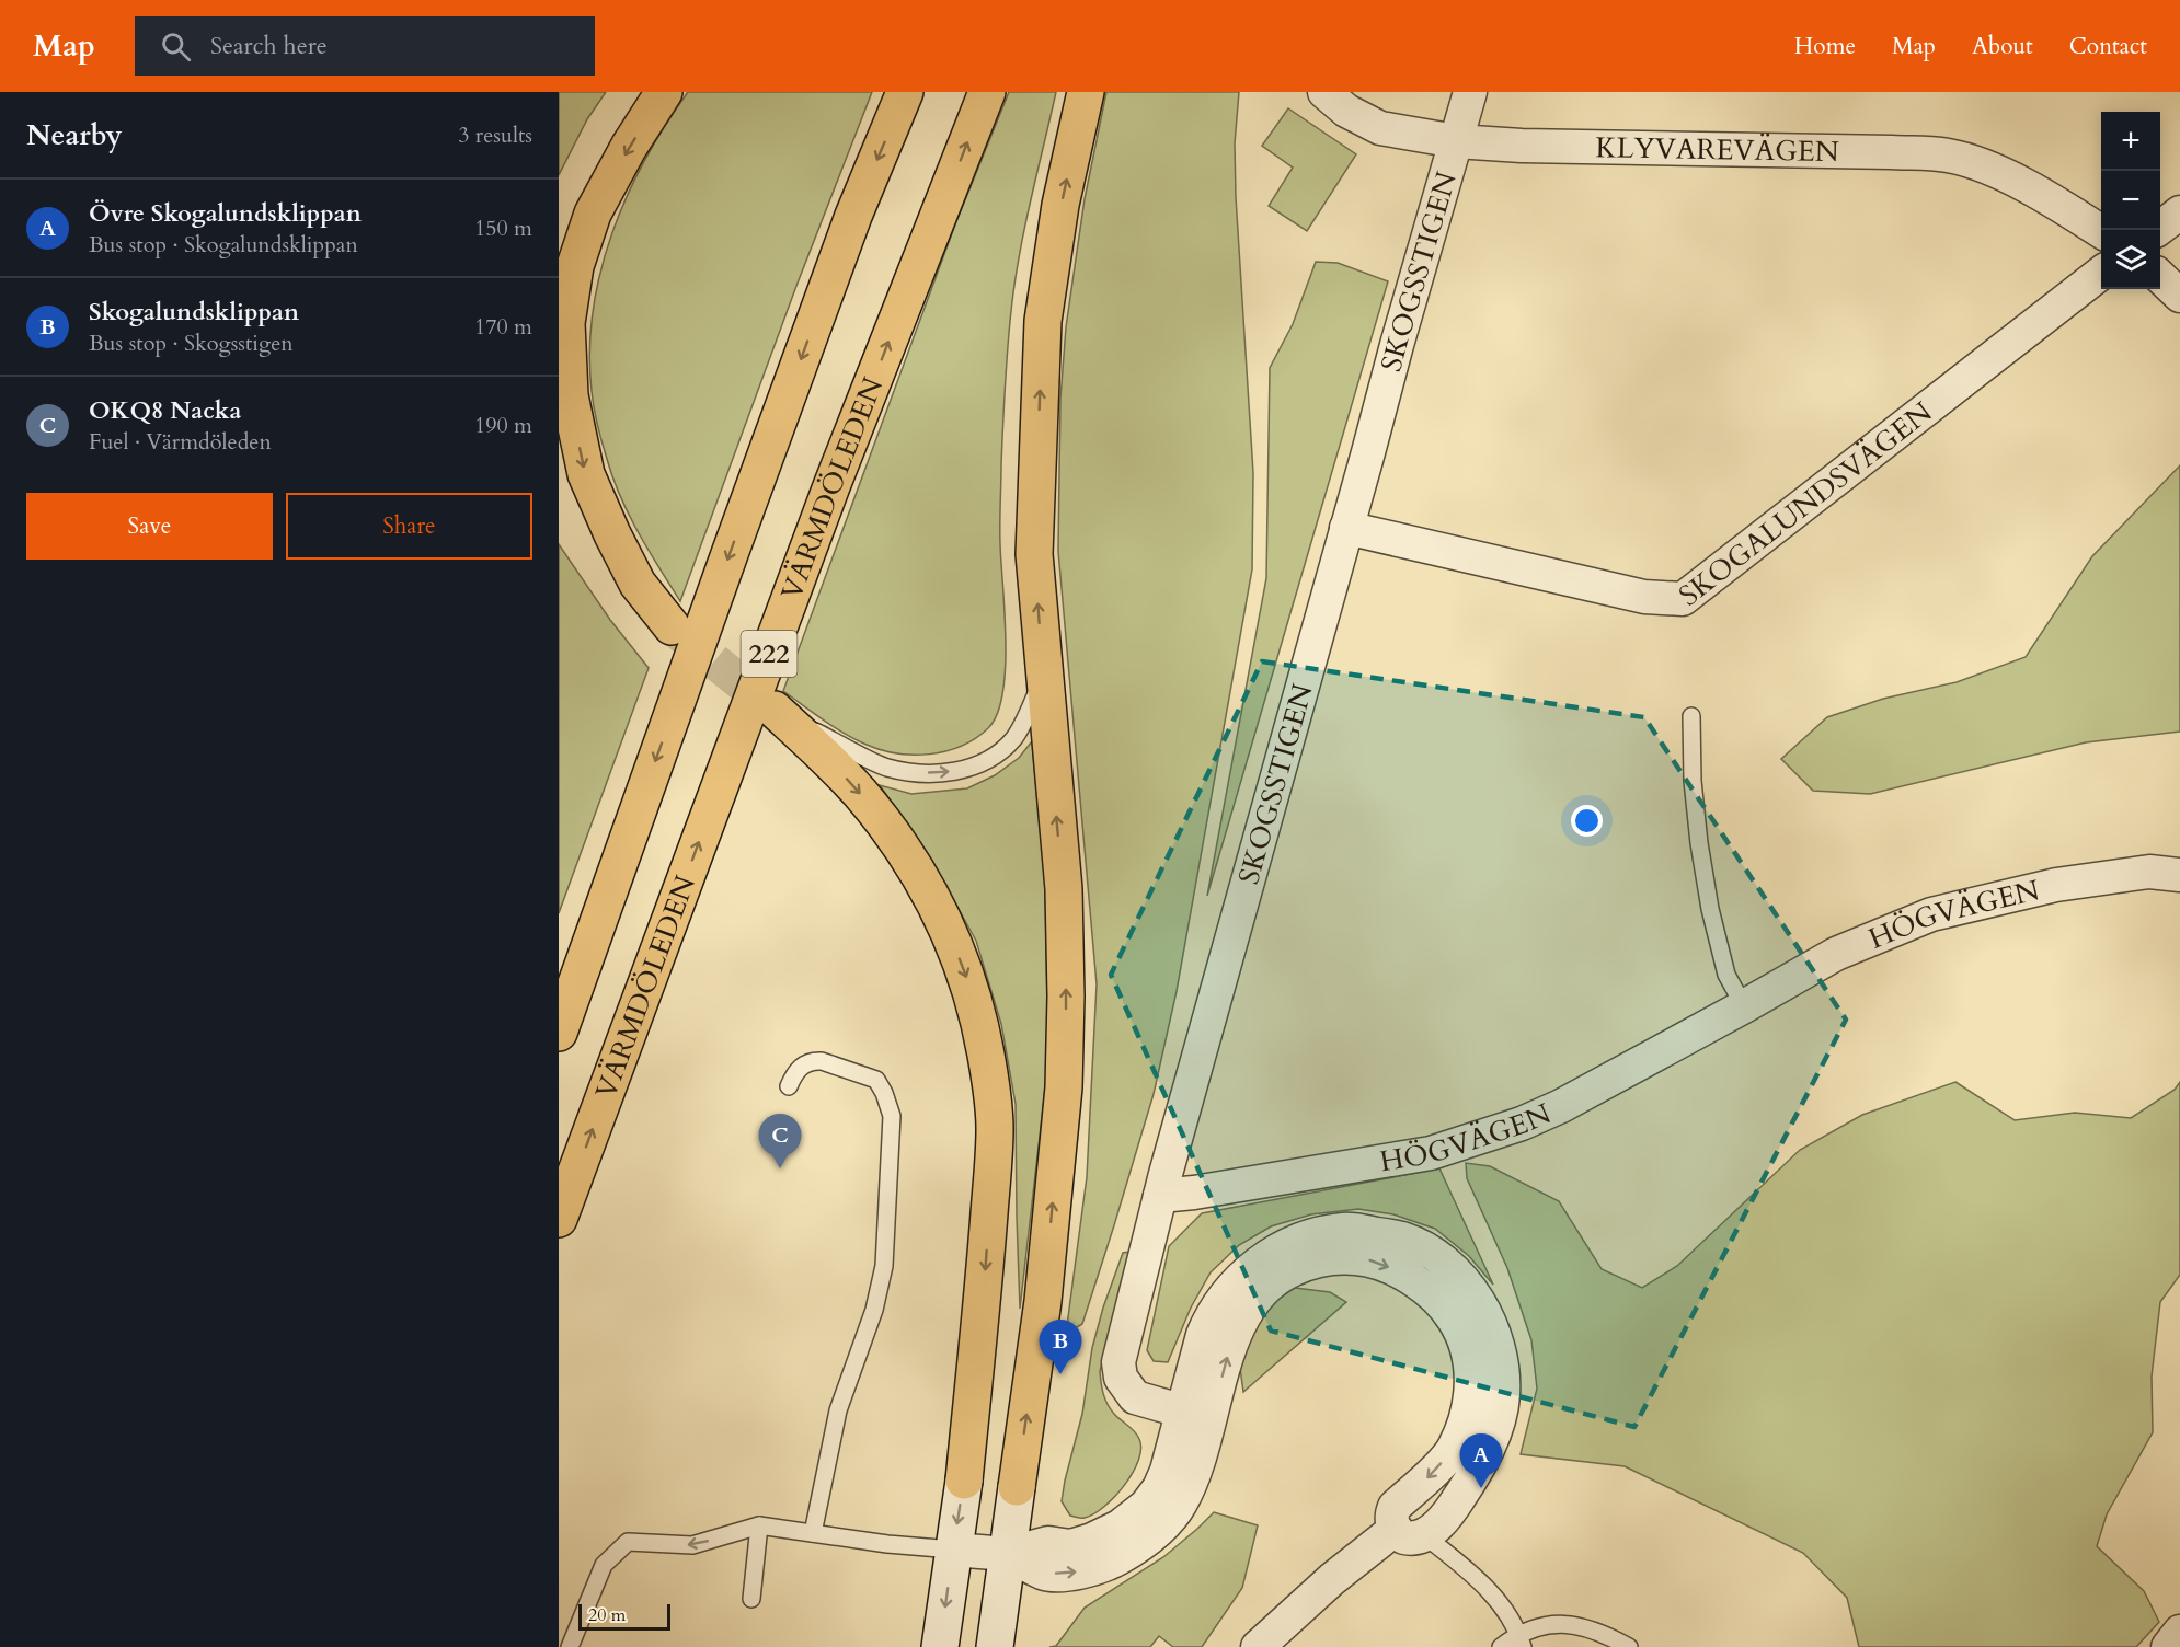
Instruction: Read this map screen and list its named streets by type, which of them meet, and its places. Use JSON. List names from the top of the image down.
{
  "streets": {
    "highway": ["VÄRMDÖLEDEN", "222"],
    "street": [
      "KLYVAREVÄGEN",
      "SKOGSSTIGEN",
      "SKOGALUNDSVÄGEN",
      "HÖGVÄGEN"
    ]
  },
  "crossings": [
    ["KLYVAREVÄGEN", "SKOGSSTIGEN"],
    ["SKOGSSTIGEN", "SKOGALUNDSVÄGEN"],
    ["SKOGSSTIGEN", "HÖGVÄGEN"]
  ],
  "scale_bar": "20 m",
  "page": {
    "header": "Map",
    "search": "Search here",
    "nav": [
      "Home",
      "Map",
      "About",
      "Contact"
    ],
    "heading": ["Nearby", "3 results"],
    "map_buttons": ["+", "−"],
    "list": [
      {
        "mark": "A",
        "name": "Övre Skogalundsklippan",
        "note": "Bus stop · Skogalundsklippan",
        "value": "150 m"
      },
      {
        "mark": "B",
        "name": "Skogalundsklippan",
        "note": "Bus stop · Skogsstigen",
        "value": "170 m"
      },
      {
        "mark": "C",
        "name": "OKQ8 Nacka",
        "note": "Fuel · Värmdöleden",
        "value": "190 m"
      }
    ],
    "buttons": ["Save", "Share"],
    "pins": ["C", "B", "A"],
    "scale": "20 m"
  }
}
